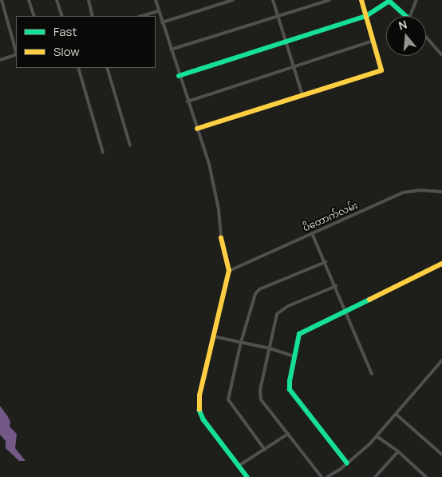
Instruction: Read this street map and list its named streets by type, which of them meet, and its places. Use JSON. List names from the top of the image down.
{
  "streets": {
    "street": ["ပိတောက်လမ်း"]
  },
  "legend": ["Fast", "Slow"],
  "north": "top"
}
